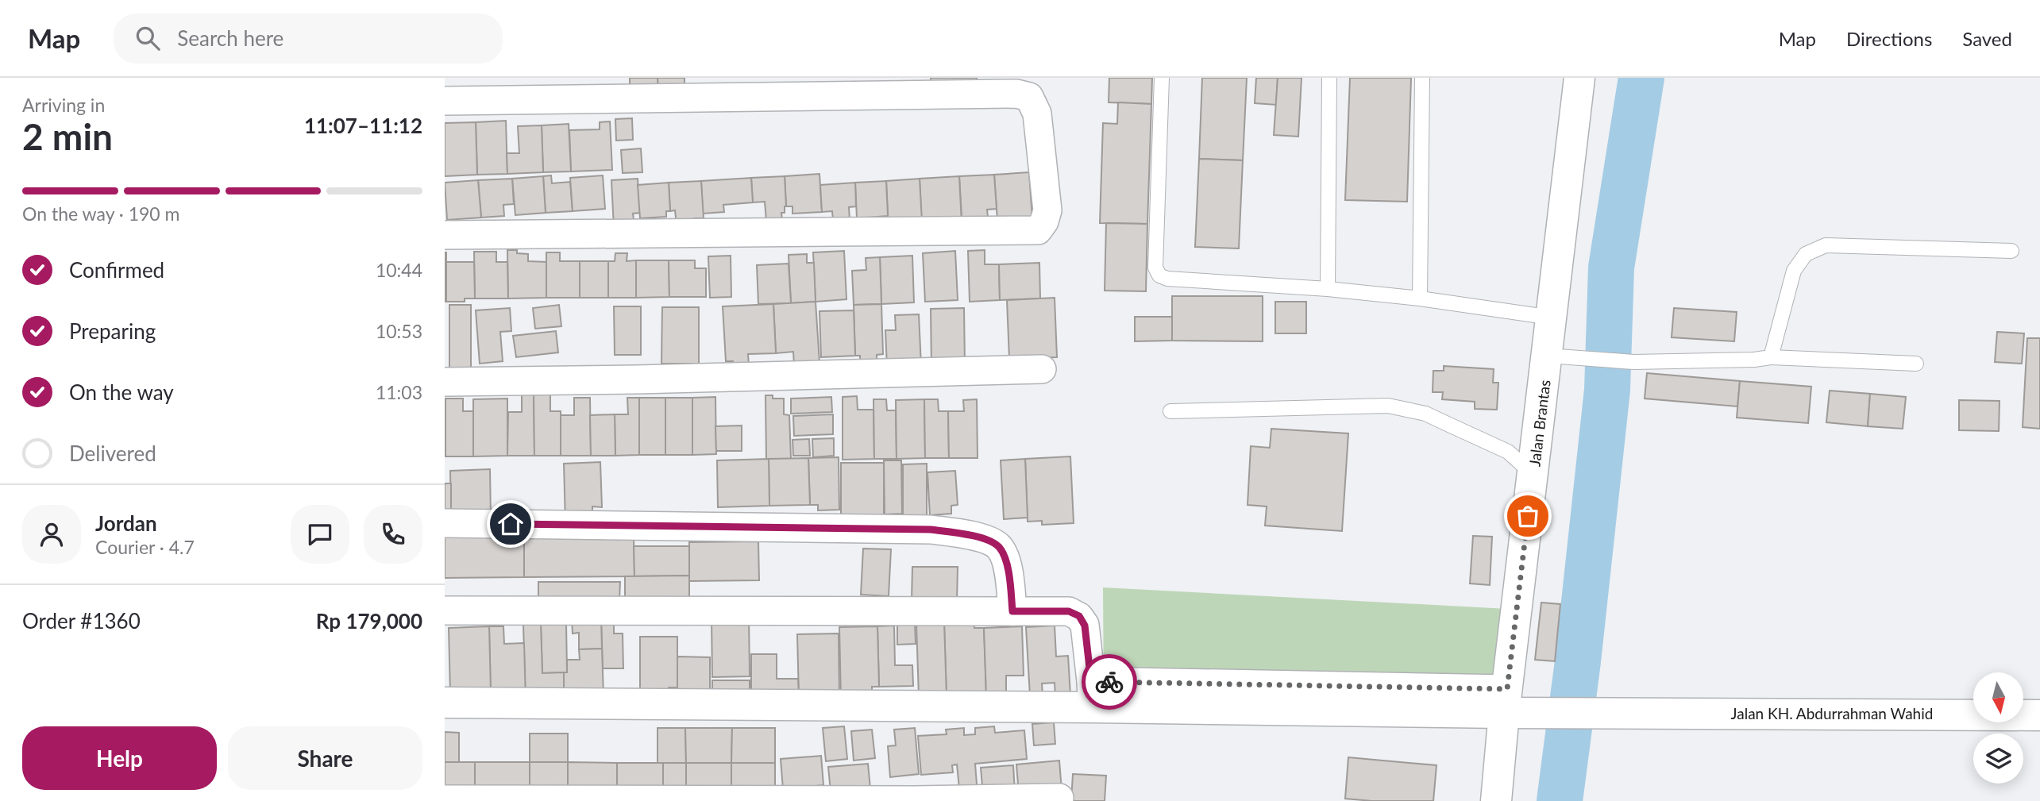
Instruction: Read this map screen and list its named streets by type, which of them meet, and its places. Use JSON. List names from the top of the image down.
{
  "streets": {
    "main road": ["Jalan Brantas", "Jalan KH. Abdurrahman Wahid"]
  },
  "crossings": [
    ["Jalan Brantas", "Jalan KH. Abdurrahman Wahid"]
  ],
  "north": "bottom",
  "page": {
    "header": "Map",
    "search": "Search here",
    "nav": ["Map", "Directions", "Saved"],
    "heading": ["2 min", "Arriving in", "11:07–11:12"],
    "panel": [
      "Jordan",
      "Courier · 4.7",
      "Order #1360",
      "Rp 179,000"
    ],
    "bar": "On the way · 190 m",
    "list": [
      ["Confirmed", "10:44"],
      ["Preparing", "10:53"],
      ["On the way", "11:03"],
      "Delivered"
    ],
    "buttons": ["Help", "Share"]
  }
}
